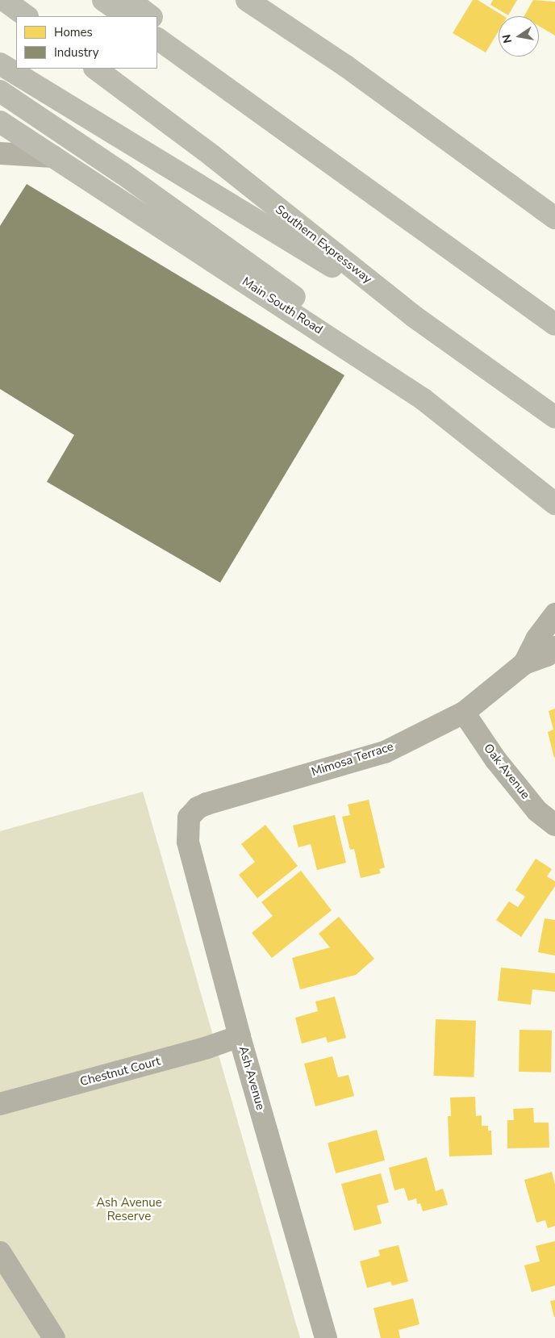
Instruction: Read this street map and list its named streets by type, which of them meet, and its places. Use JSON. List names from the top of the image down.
{
  "streets": {
    "highway": ["Southern Expressway", "Main South Road"],
    "street": [
      "Mimosa Terrace",
      "Oak Avenue",
      "Chestnut Court",
      "Ash Avenue"
    ]
  },
  "crossings": [
    ["Mimosa Terrace", "Oak Avenue"],
    ["Mimosa Terrace", "Ash Avenue"],
    ["Chestnut Court", "Ash Avenue"]
  ],
  "parks": ["Ash Avenue Reserve"],
  "legend": ["Homes", "Industry"],
  "north": "left"
}
